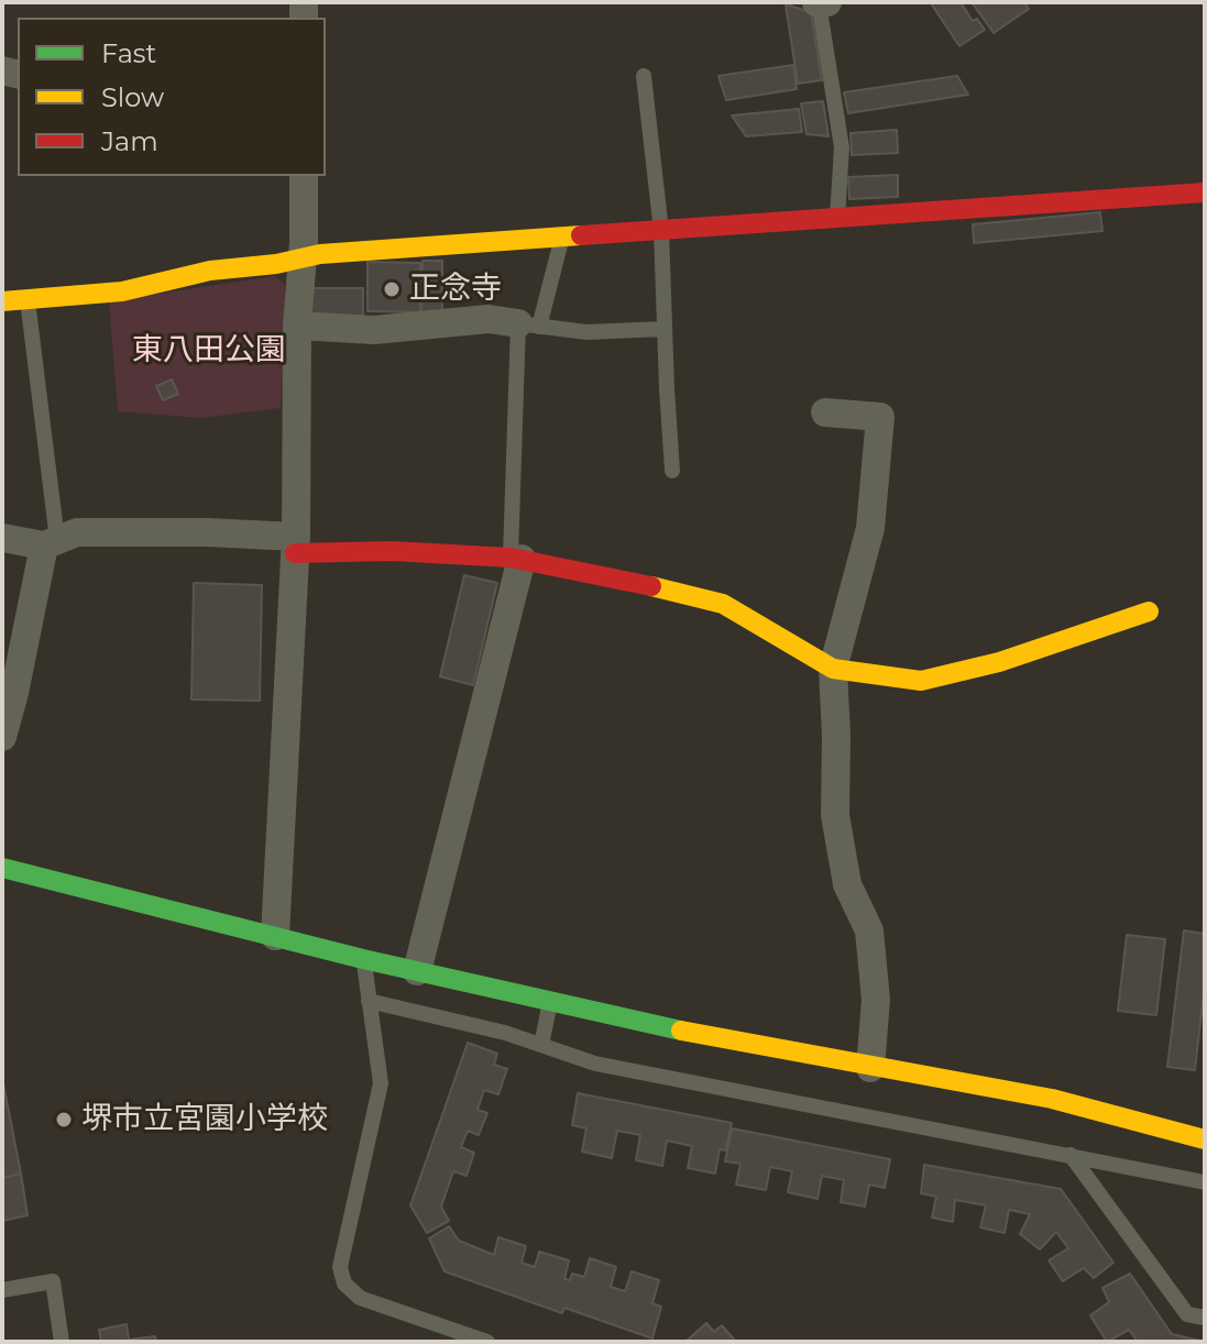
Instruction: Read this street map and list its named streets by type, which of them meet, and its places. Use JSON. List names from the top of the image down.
{
  "parks": ["東八田公園"],
  "places": ["正念寺", "堺市立宮園小学校"],
  "legend": ["Fast", "Slow", "Jam"]
}
